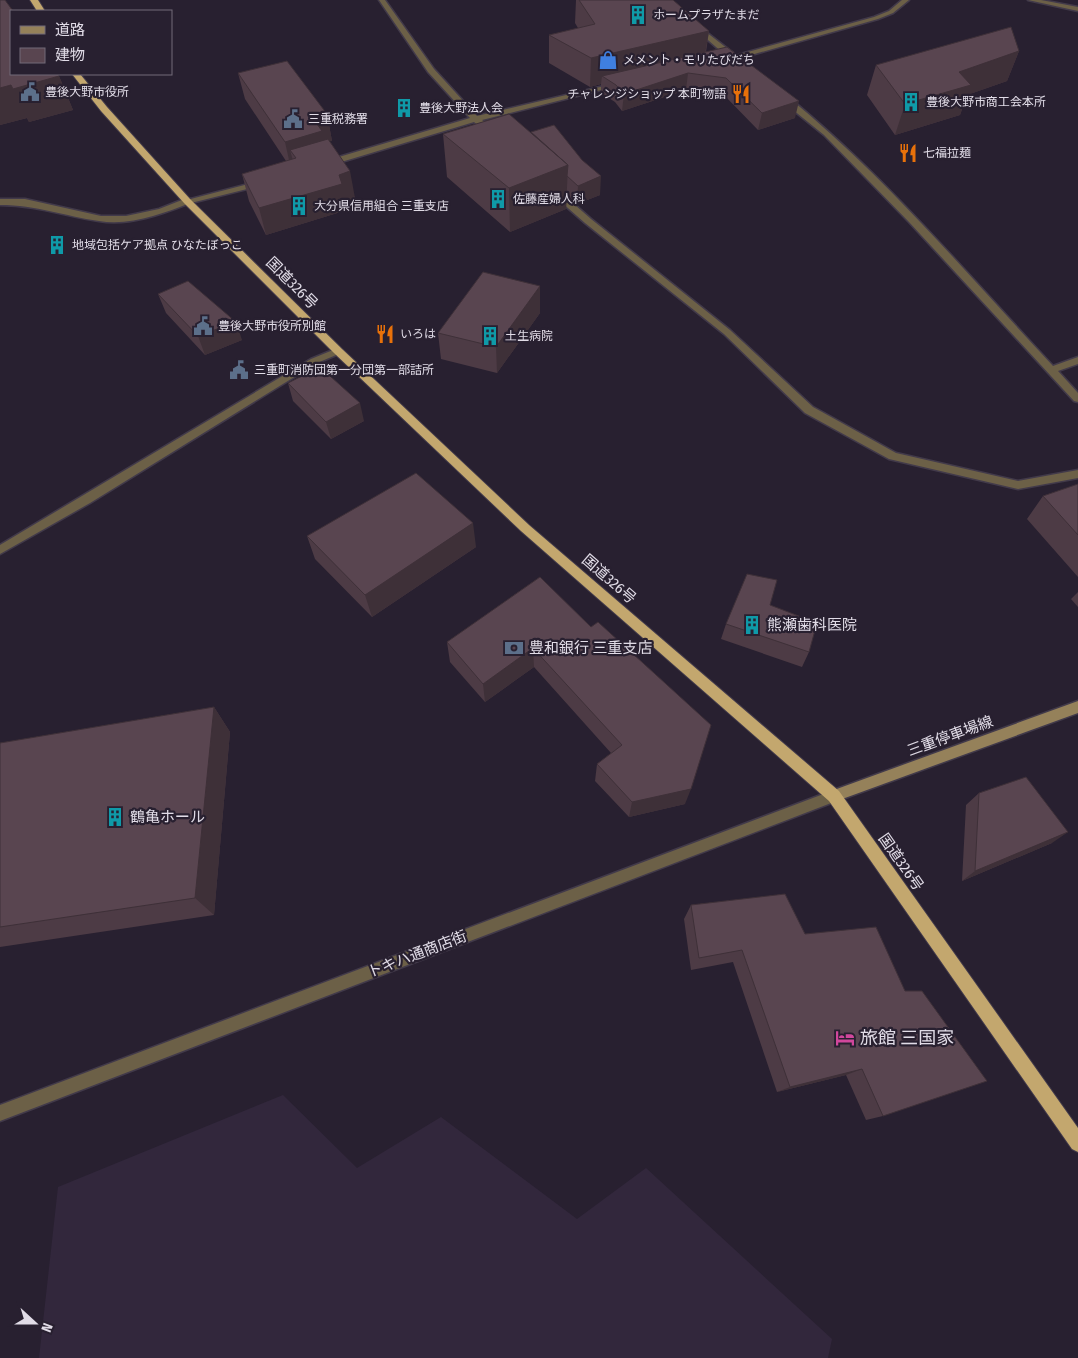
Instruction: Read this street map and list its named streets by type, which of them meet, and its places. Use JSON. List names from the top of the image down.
{
  "streets": {
    "highway": ["国道326号"],
    "main road": ["三重停車場線"],
    "street": ["トキハ通商店街"]
  },
  "crossings": [
    ["国道326号", "三重停車場線"],
    ["国道326号", "トキハ通商店街"],
    ["三重停車場線", "トキハ通商店街"]
  ],
  "places": {
    "building": [
      "ホームプラザたまだ",
      "豊後大野市商工会本所",
      "豊後大野法人会",
      "佐藤産婦人科",
      "大分県信用組合 三重支店",
      "地域包括ケア拠点 ひなたぼっこ",
      "土生病院",
      "熊瀬歯科医院",
      "鶴亀ホール"
    ],
    "shop": ["メメント・モリたびだち"],
    "public building": [
      "豊後大野市役所",
      "三重税務署",
      "豊後大野市役所別館",
      "三重町消防団第一分団第一部詰所"
    ],
    "restaurant": ["チャレンジショップ 本町物語", "七福拉麺", "いろは"],
    "bank": ["豊和銀行 三重支店"],
    "hotel": ["旅館 三国家"]
  },
  "legend": ["道路", "建物"],
  "north": "right"
}
